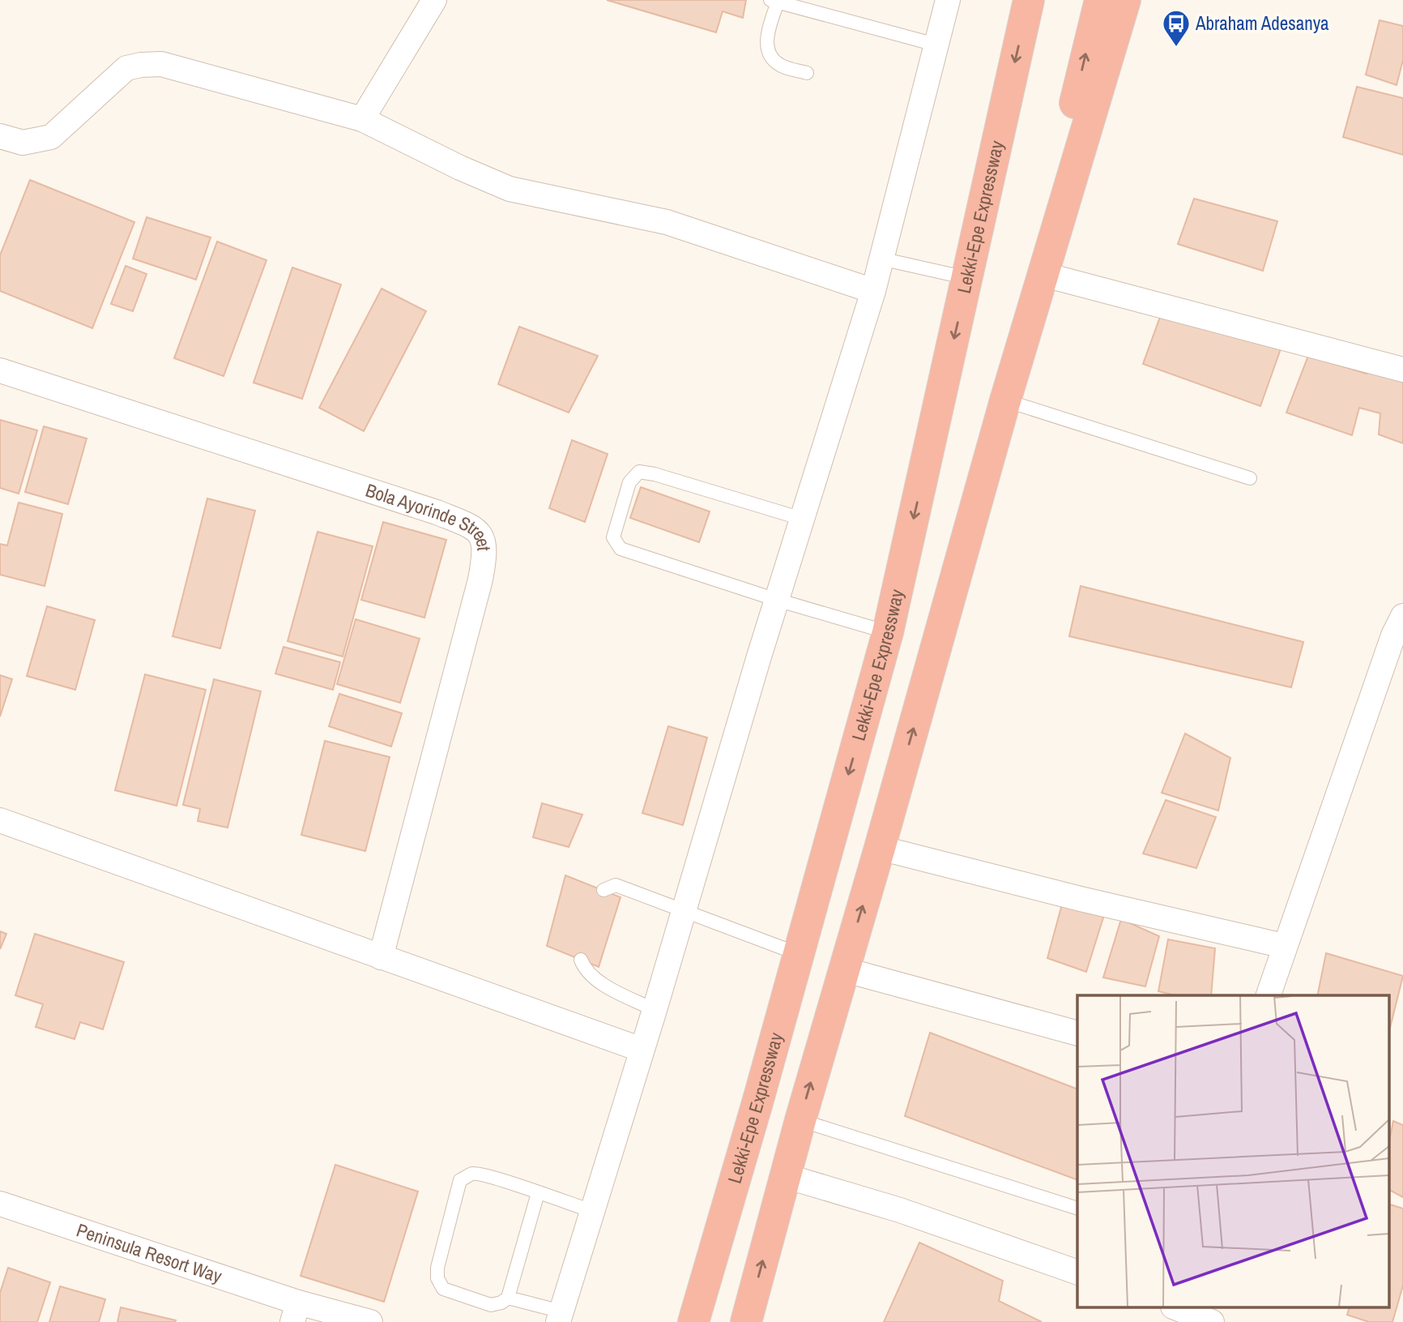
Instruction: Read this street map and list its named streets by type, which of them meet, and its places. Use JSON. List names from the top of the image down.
{
  "streets": {
    "highway": ["Lekki-Epe Expressway"],
    "street": ["Bola Ayorinde Street", "Peninsula Resort Way"]
  },
  "places": {
    "bus stop": ["Abraham Adesanya"]
  }
}
